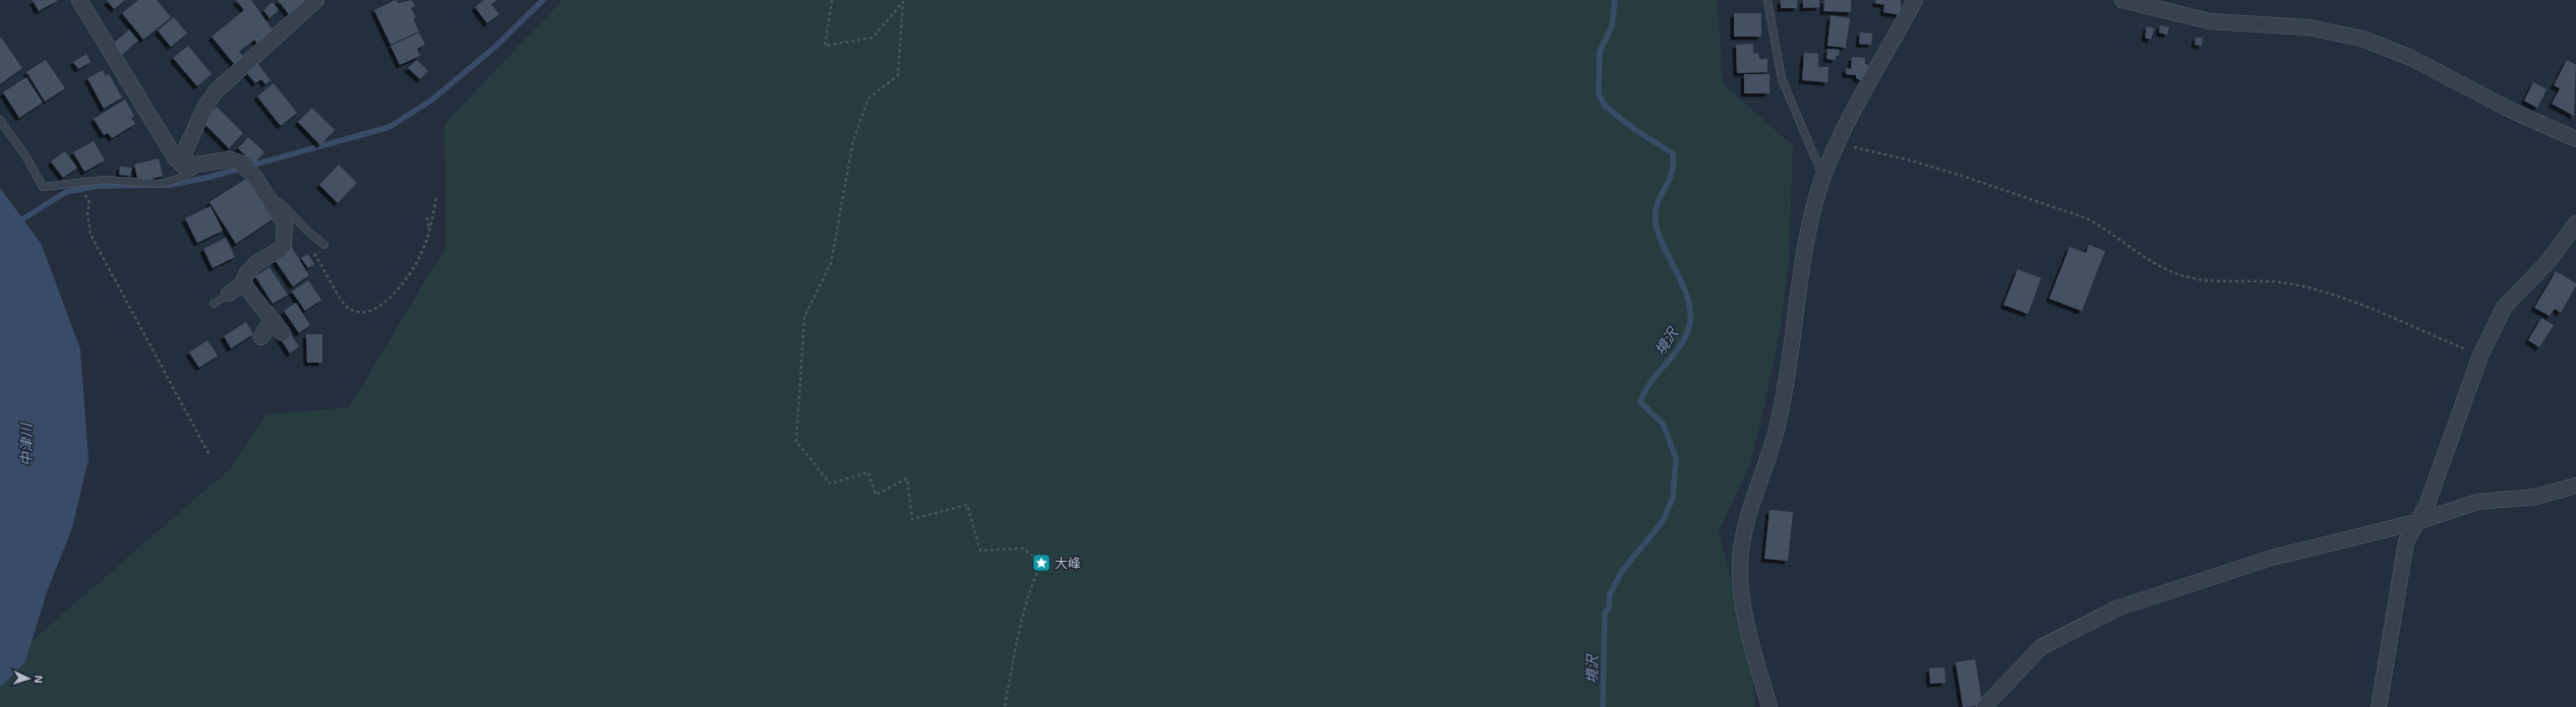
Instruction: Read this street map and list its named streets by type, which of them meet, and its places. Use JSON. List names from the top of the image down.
{
  "water": ["境沢", "中津川"],
  "places": {
    "place": ["大峰"]
  },
  "north": "right"
}
